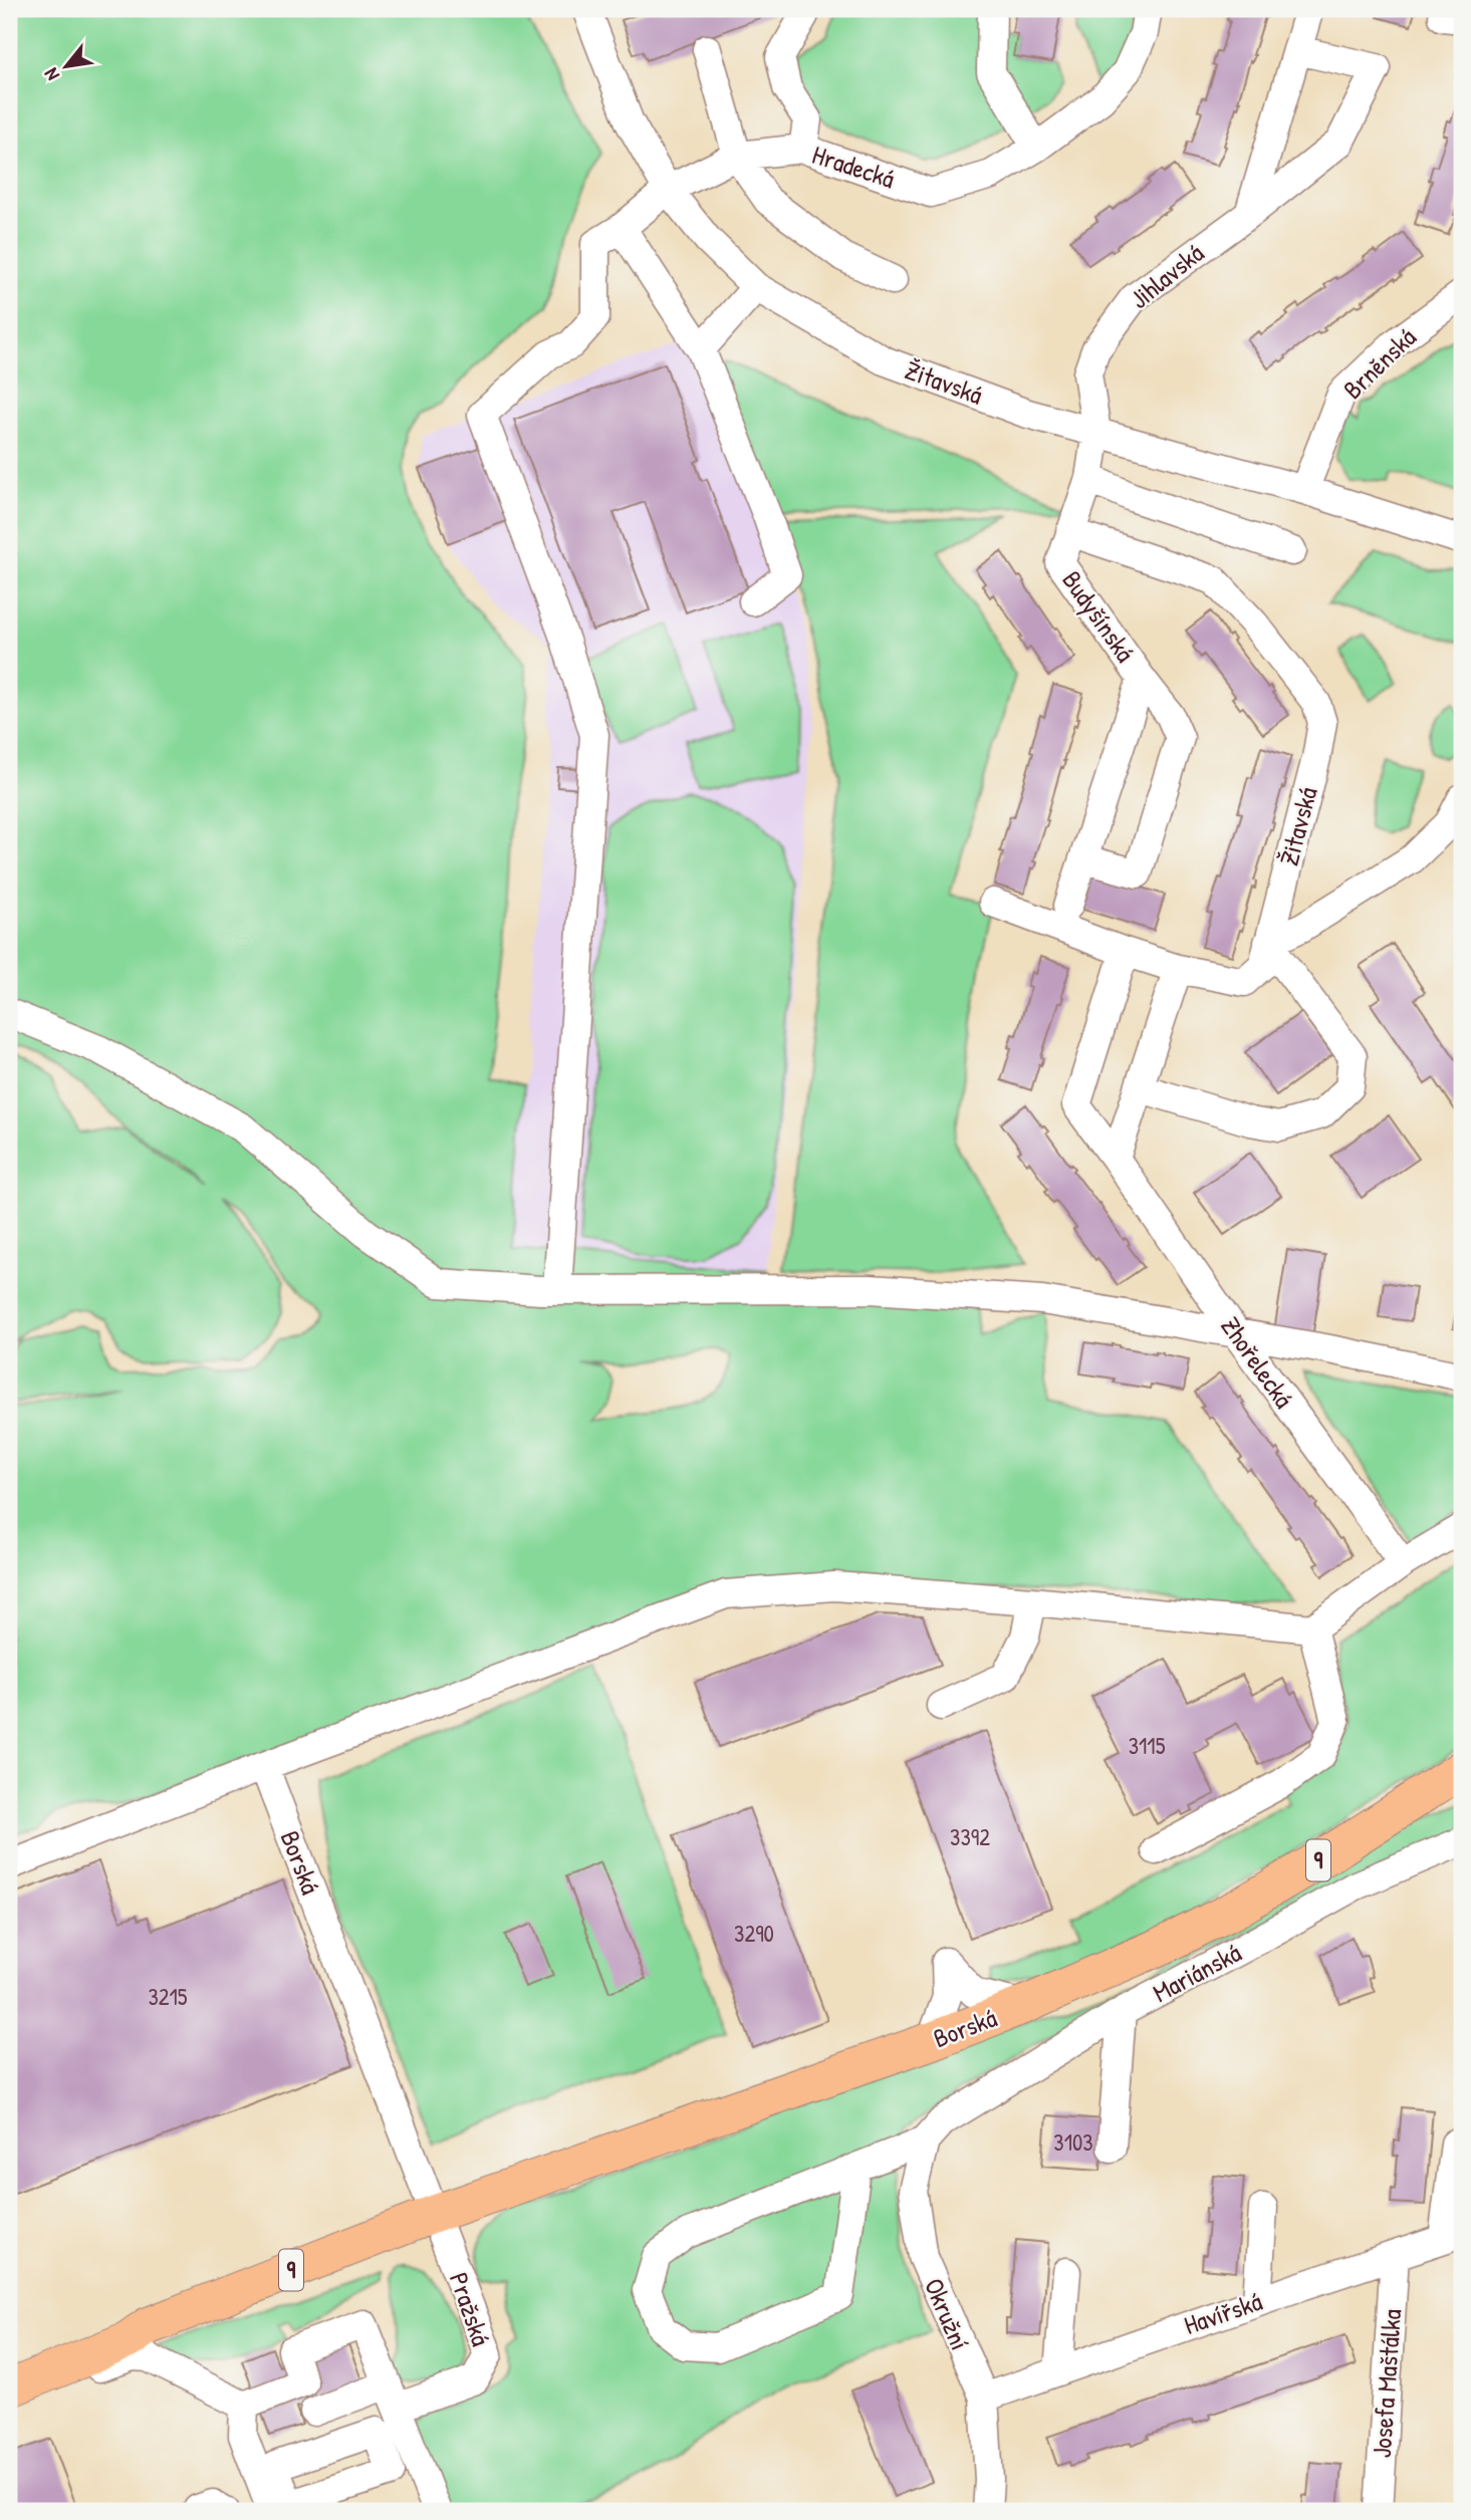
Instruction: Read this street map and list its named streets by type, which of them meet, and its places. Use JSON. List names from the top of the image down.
{
  "streets": {
    "main road": ["9", "Borská"],
    "street": [
      "Hradecká",
      "Jihlavská",
      "Brněnská",
      "Žitavská",
      "Budyšínská",
      "Zhořelecká",
      "Mariánská",
      "Pražská",
      "Havířská",
      "Okružní",
      "Josefa Maštálka"
    ]
  },
  "crossings": [
    ["Hradecká", "Žitavská"],
    ["Jihlavská", "Žitavská"],
    ["Jihlavská", "Budyšínská"],
    ["Brněnská", "Žitavská"],
    ["Žitavská", "Budyšínská"],
    ["Borská", "Pražská"],
    ["Mariánská", "Okružní"],
    ["Havířská", "Okružní"],
    ["Havířská", "Josefa Maštálka"]
  ],
  "house_numbers": [
    "3115",
    "3392",
    "3290",
    "3215",
    "3103"
  ],
  "north": "bottom left"
}
